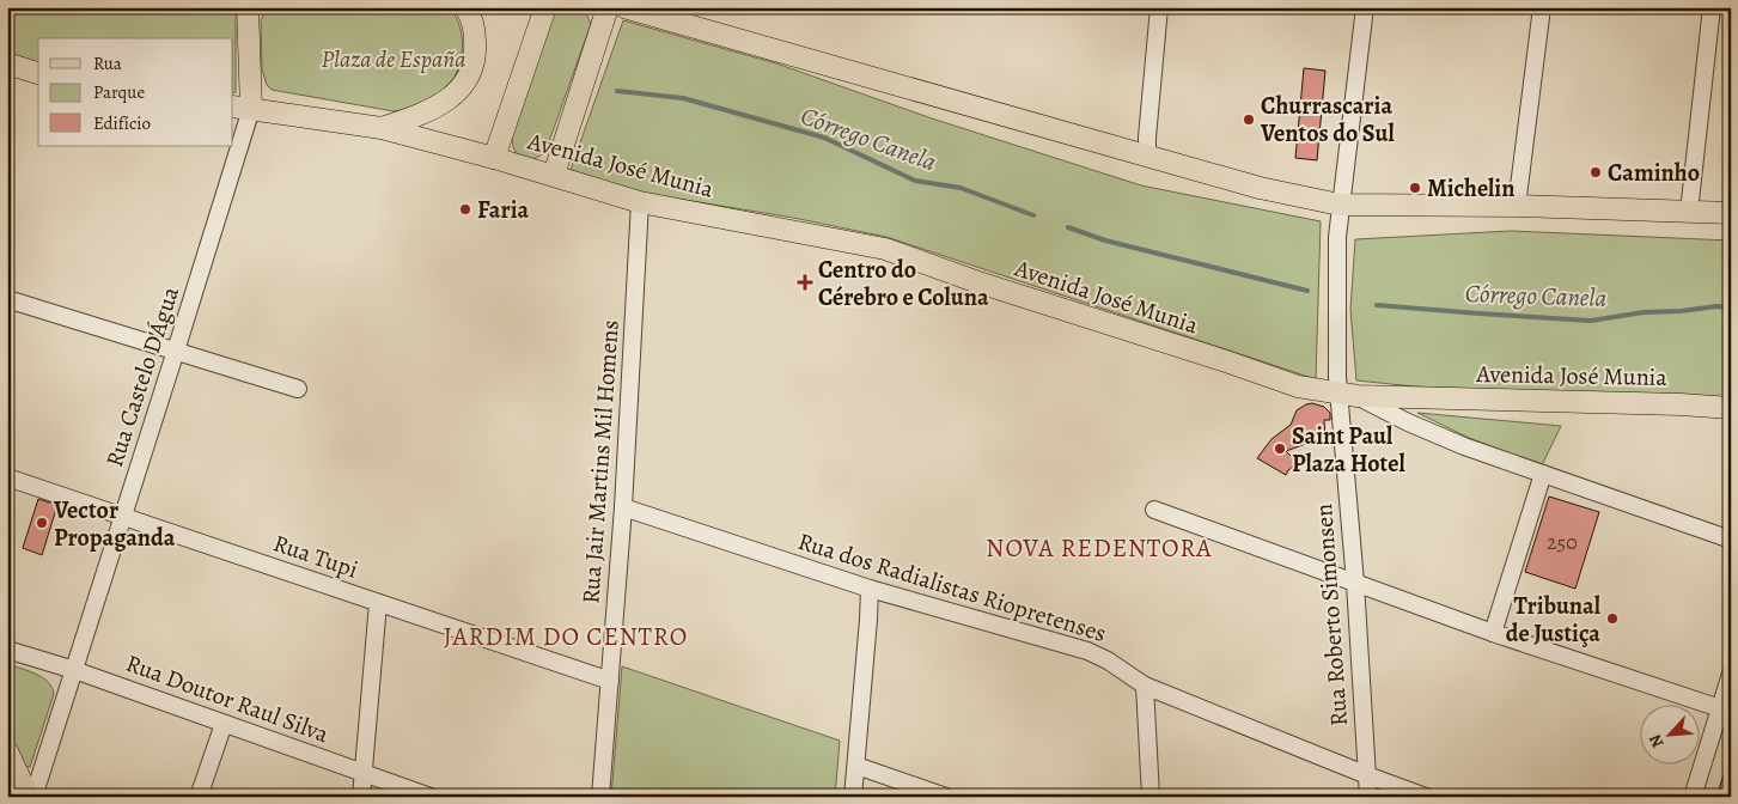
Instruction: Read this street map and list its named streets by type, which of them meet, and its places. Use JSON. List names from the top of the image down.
{
  "streets": {
    "main road": ["Avenida José Munia"],
    "street": [
      "Rua Castelo D'Água",
      "Rua Jair Martins Mil Homens",
      "Rua Tupi",
      "Rua dos Radialistas Riopretenses",
      "Rua Roberto Simonsen",
      "Rua Doutor Raul Silva"
    ]
  },
  "crossings": [
    ["Avenida José Munia", "Rua Castelo D'Água"],
    ["Avenida José Munia", "Rua Jair Martins Mil Homens"],
    ["Avenida José Munia", "Rua Roberto Simonsen"],
    ["Rua Castelo D'Água", "Rua Tupi"],
    ["Rua Castelo D'Água", "Rua Doutor Raul Silva"],
    ["Rua Jair Martins Mil Homens", "Rua Tupi"],
    ["Rua Jair Martins Mil Homens", "Rua dos Radialistas Riopretenses"],
    ["Rua dos Radialistas Riopretenses", "Rua Roberto Simonsen"]
  ],
  "districts": ["NOVA REDENTORA", "JARDIM DO CENTRO"],
  "water": ["Córrego Canela"],
  "parks": ["Plaza de España"],
  "places": {
    "other": [
      "Churrascaria Ventos do Sul",
      "Caminho",
      "Michelin",
      "Faria",
      "Saint Paul Plaza Hotel",
      "Vector Propaganda",
      "Tribunal de Justiça"
    ],
    "health": ["Centro do Cérebro e Coluna"]
  },
  "house_numbers": ["250"],
  "legend": ["Rua", "Parque", "Edifício"],
  "north": "bottom left"
}
